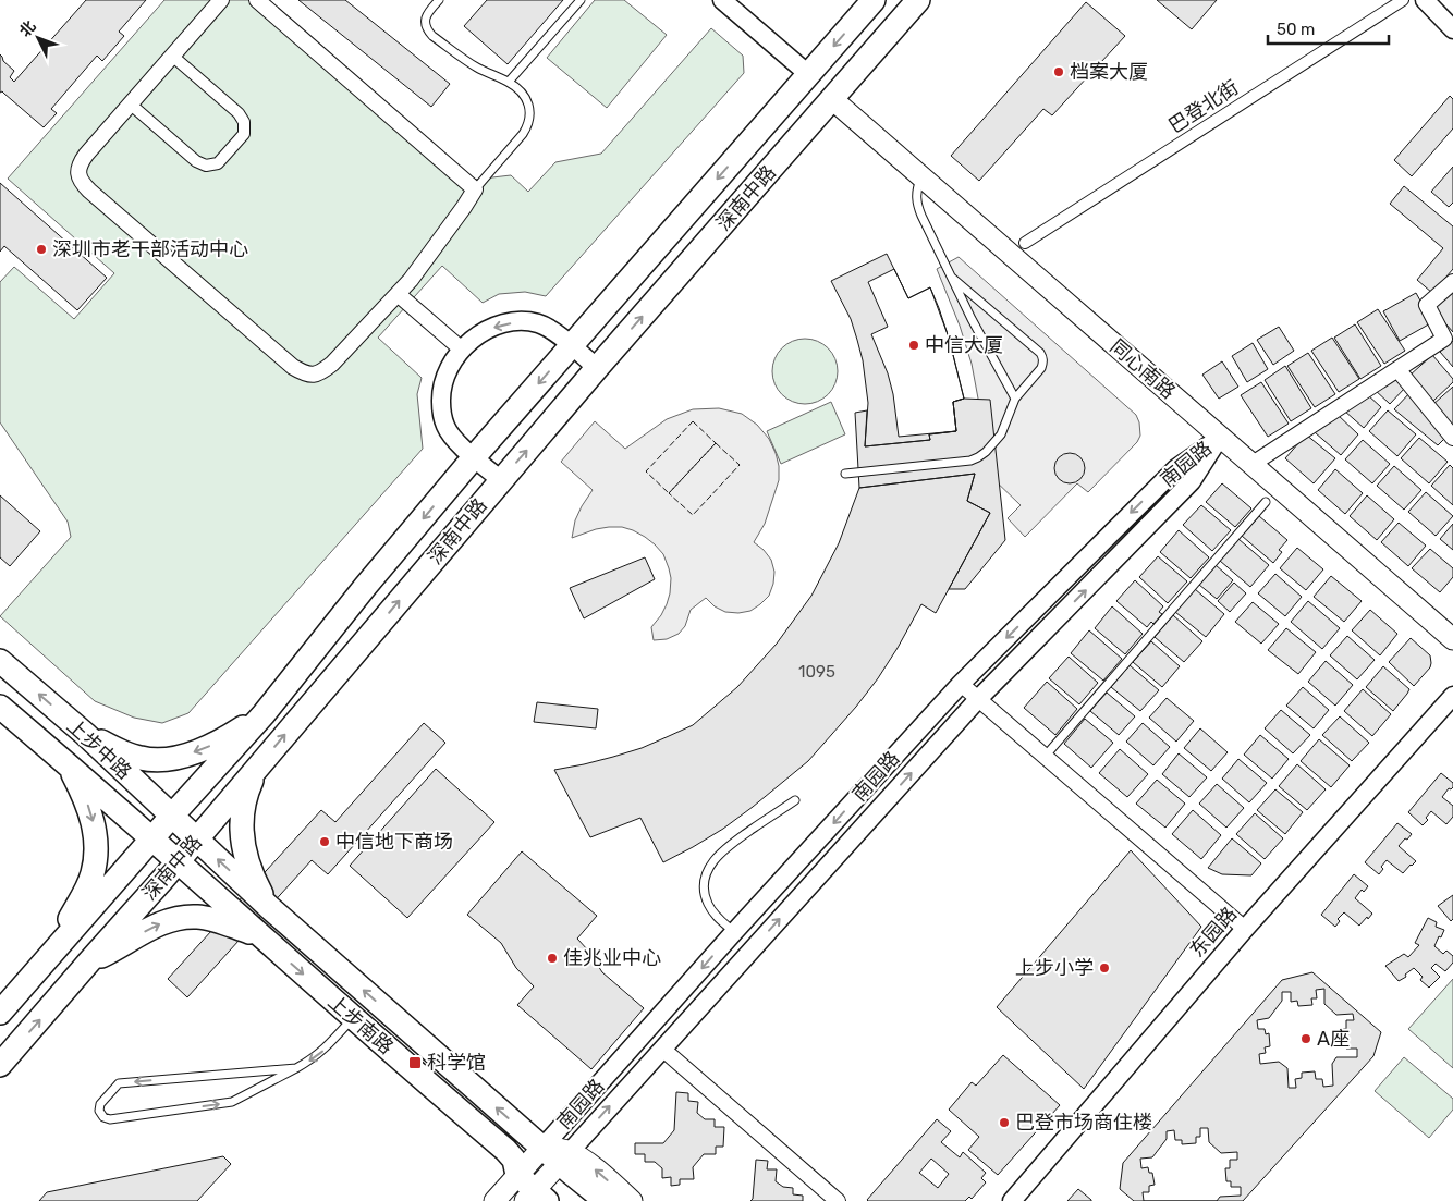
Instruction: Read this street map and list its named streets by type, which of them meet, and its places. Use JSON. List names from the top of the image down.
{
  "streets": {
    "main road": [
      "深南中路",
      "同心南路",
      "南园路",
      "上步中路",
      "上步南路"
    ],
    "street": ["巴登北街", "东园路"]
  },
  "crossings": [
    ["深南中路", "同心南路"],
    ["深南中路", "上步中路"],
    ["深南中路", "上步南路"],
    ["同心南路", "南园路"],
    ["南园路", "上步南路"],
    ["上步中路", "上步南路"]
  ],
  "places": {
    "other": [
      "档案大厦",
      "深圳市老干部活动中心",
      "中信大厦",
      "中信地下商场",
      "佳兆业中心",
      "上步小学",
      "A座",
      "巴登市场商住楼"
    ],
    "transit": ["科学馆"]
  },
  "house_numbers": ["1095"],
  "scale_bar": "50 m",
  "north": "top left"
}
